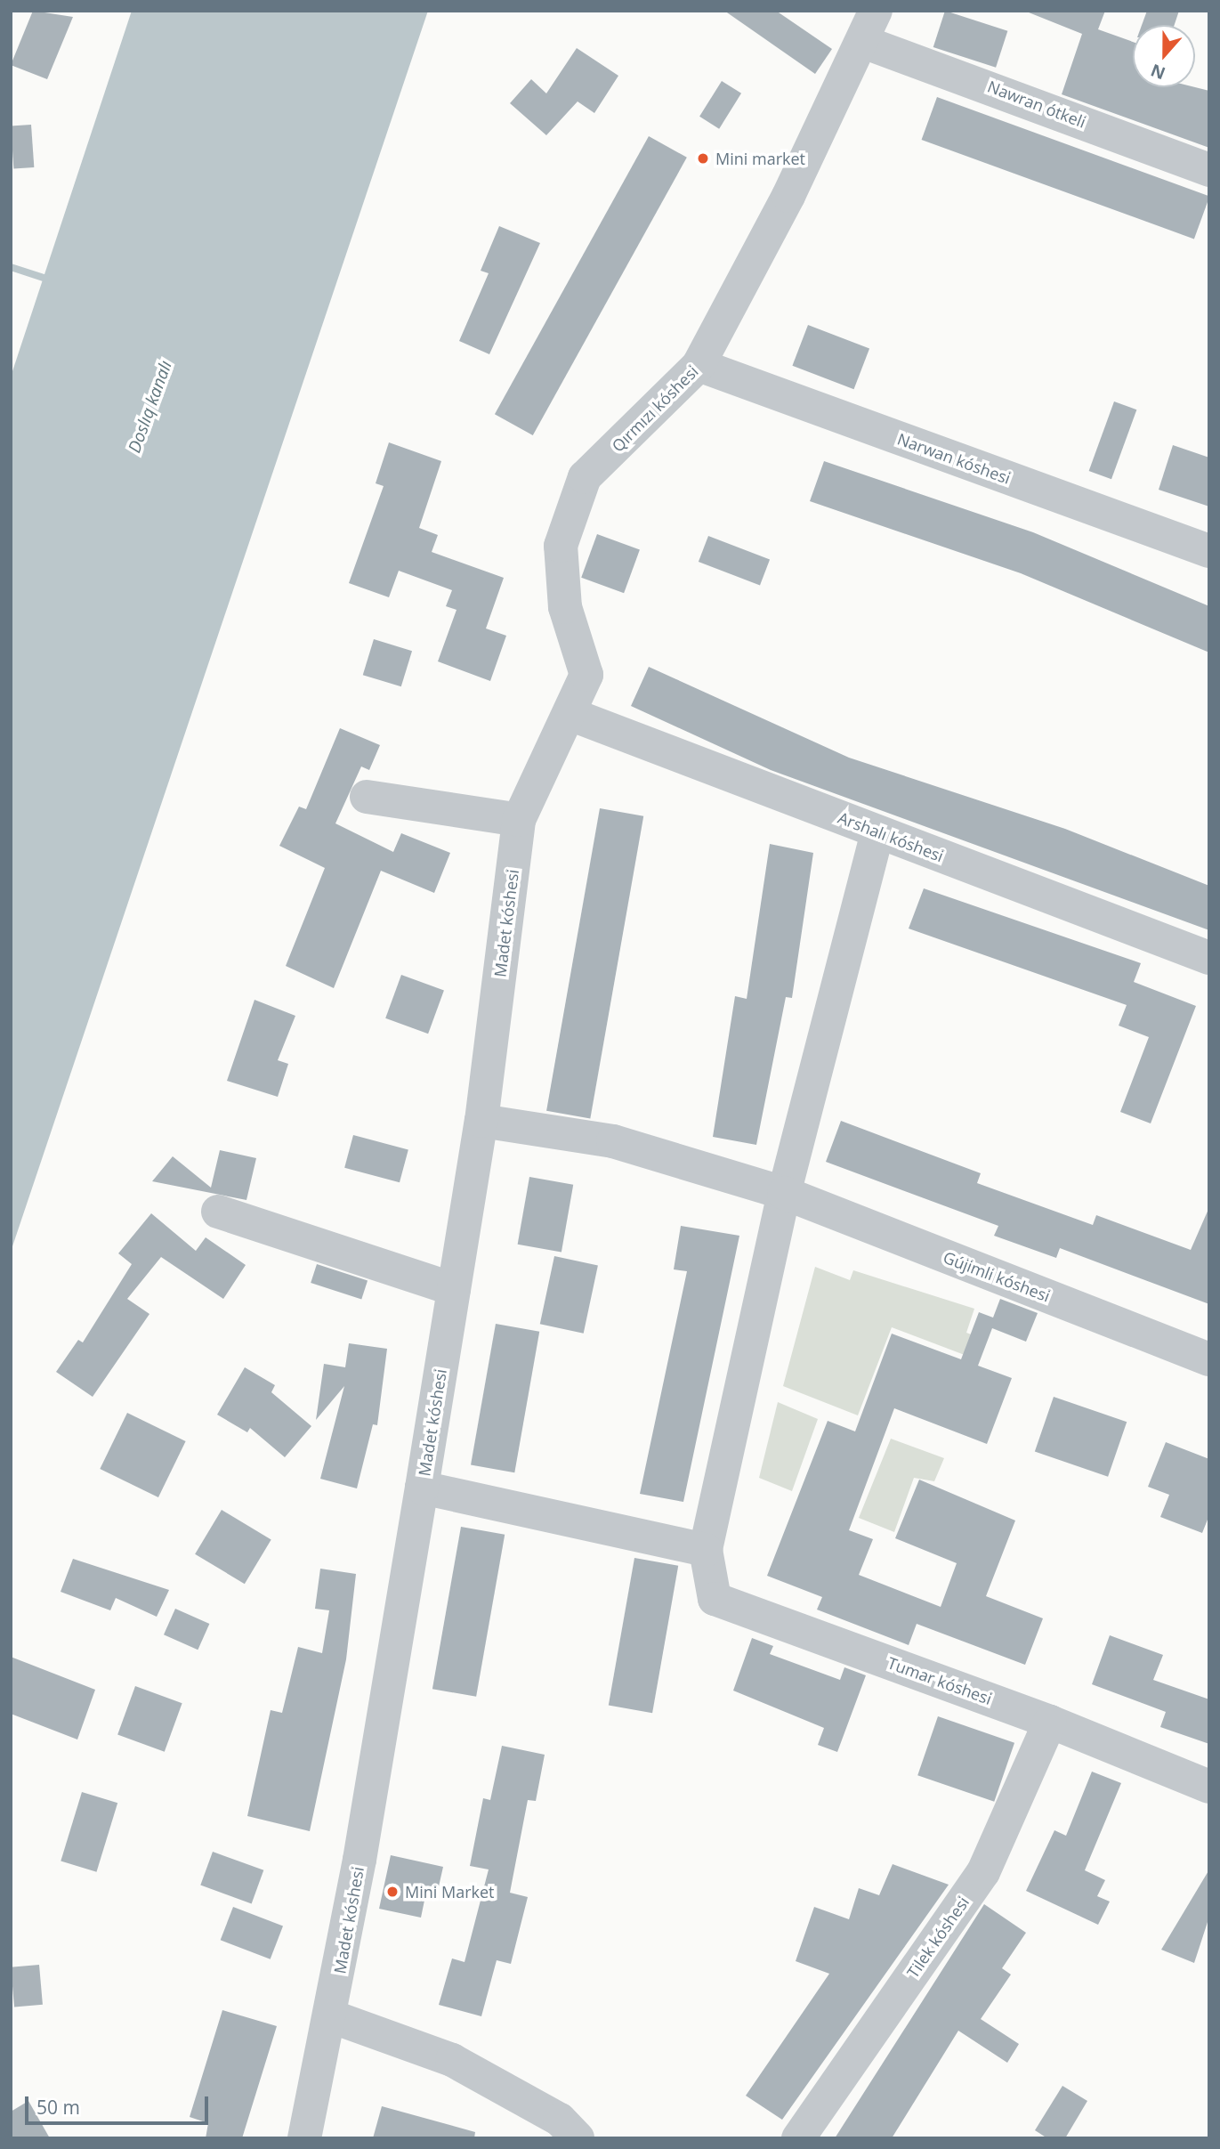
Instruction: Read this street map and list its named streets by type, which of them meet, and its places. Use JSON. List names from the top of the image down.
{
  "streets": {
    "street": [
      "Nawran ótkeli",
      "Qırmızı kóshesi",
      "Narwan kóshesi",
      "Arshalı kóshesi",
      "Madet kóshesi",
      "Gújimli kóshesi",
      "Tumar kóshesi",
      "Tilek kóshesi"
    ]
  },
  "crossings": [
    ["Nawran ótkeli", "Qırmızı kóshesi"],
    ["Qırmızı kóshesi", "Narwan kóshesi"],
    ["Qırmızı kóshesi", "Arshalı kóshesi"],
    ["Qırmızı kóshesi", "Madet kóshesi"],
    ["Arshalı kóshesi", "Madet kóshesi"],
    ["Madet kóshesi", "Gújimli kóshesi"],
    ["Gújimli kóshesi", "Tumar kóshesi"],
    ["Tumar kóshesi", "Tilek kóshesi"]
  ],
  "water": ["Doslıq kanalı"],
  "places": ["Mini market", "Mini Market"],
  "scale_bar": "50 m",
  "north": "bottom"
}
